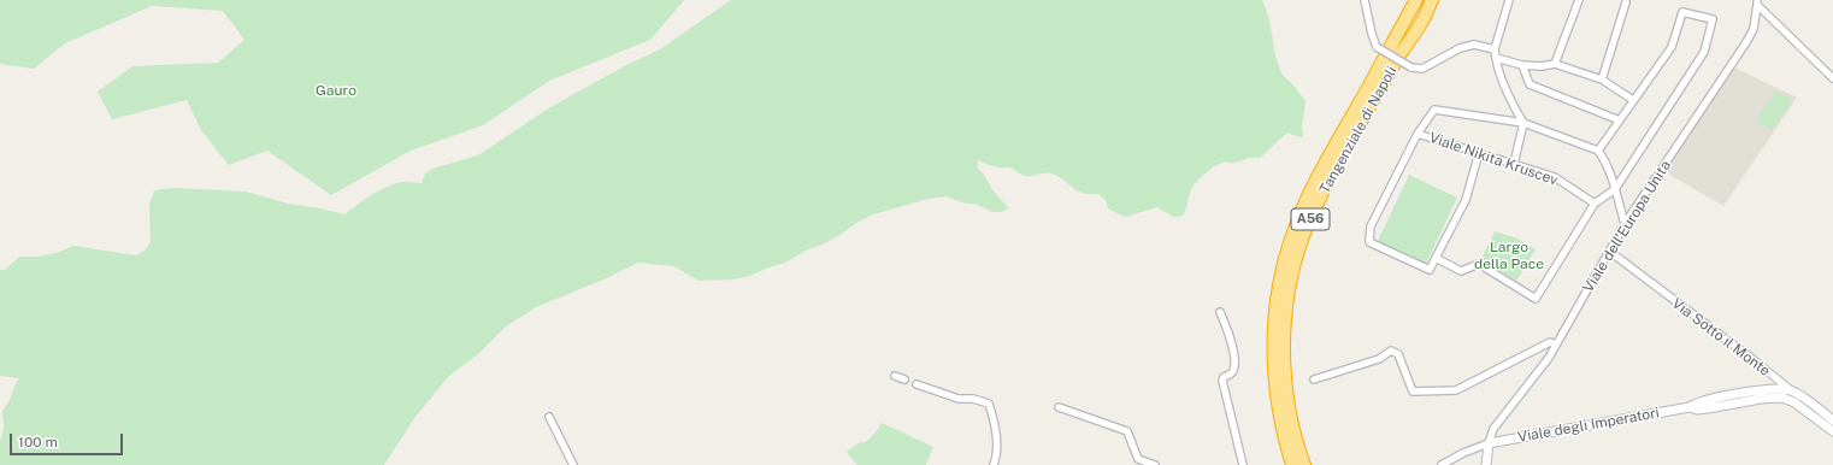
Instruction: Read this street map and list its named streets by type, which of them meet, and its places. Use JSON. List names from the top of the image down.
{
  "streets": {
    "highway": ["Tangenziale di Napoli", "A56"],
    "street": [
      "Viale Nikita Kruscev",
      "Viale dell'Europa Unita",
      "Via Sotto il Monte",
      "Viale degli Imperatori"
    ]
  },
  "crossings": [
    ["Viale dell'Europa Unita", "Via Sotto il Monte"],
    ["Viale dell'Europa Unita", "Viale degli Imperatori"],
    ["Via Sotto il Monte", "Viale degli Imperatori"]
  ],
  "parks": ["Gauro", "Largo della Pace"],
  "scale_bar": "100 m"
}
